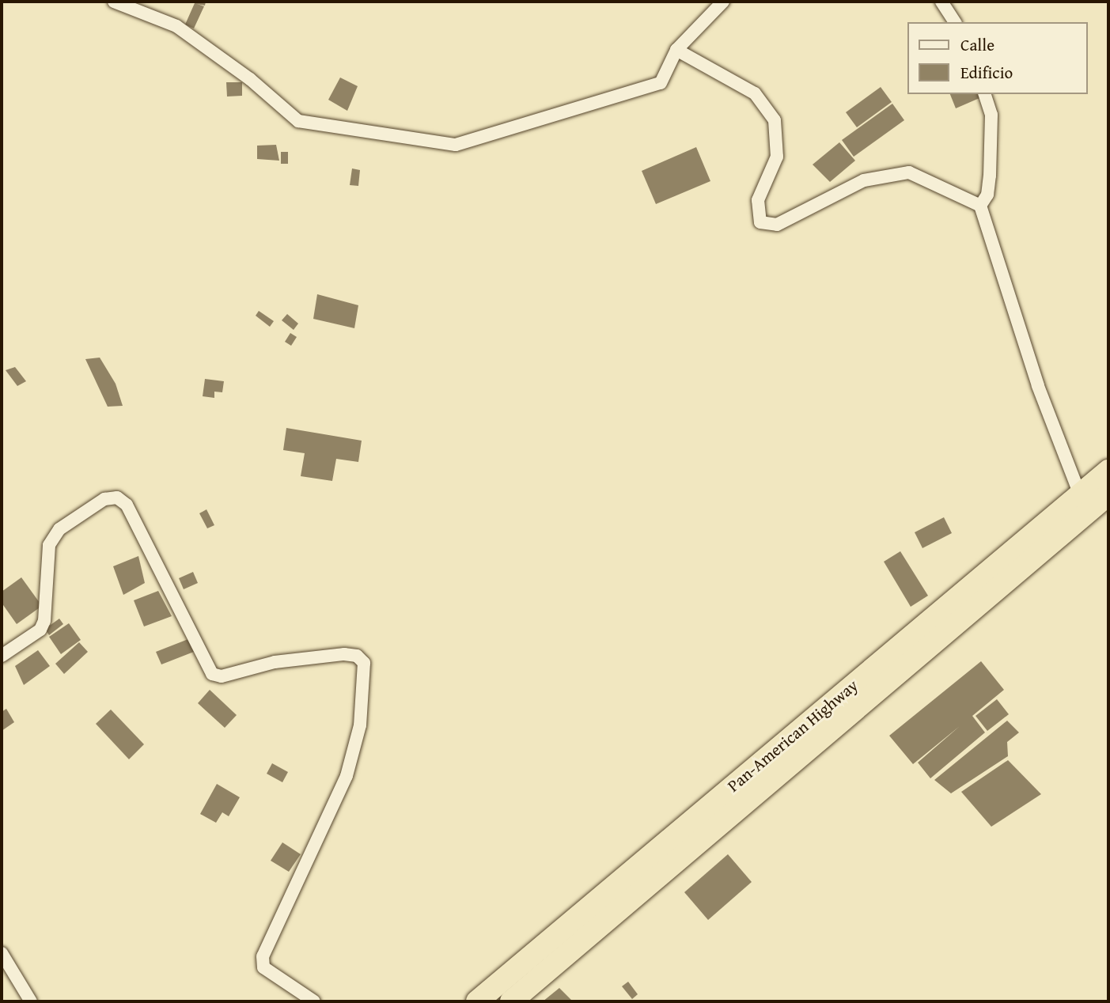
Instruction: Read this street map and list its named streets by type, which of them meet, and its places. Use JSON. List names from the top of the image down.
{
  "streets": {
    "highway": ["Pan-American Highway"]
  },
  "legend": ["Calle", "Edificio"]
}
